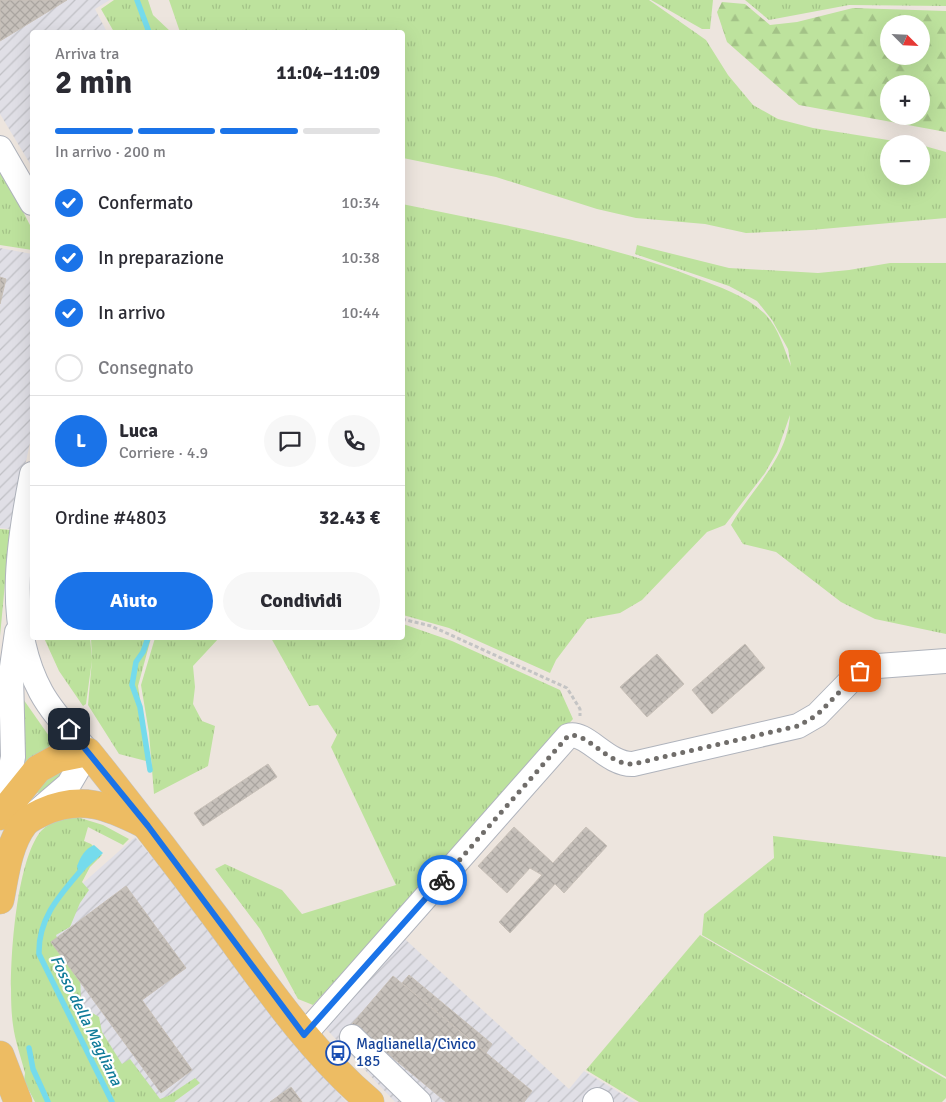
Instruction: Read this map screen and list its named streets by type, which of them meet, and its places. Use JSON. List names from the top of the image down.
{
  "water": ["Fosso della Magliana"],
  "places": {
    "bus stop": ["Maglianella/Civico 185"]
  },
  "north": "bottom right",
  "page": {
    "map_buttons": ["+", "−"],
    "heading": ["2 min", "Arriva tra", "11:04–11:09"],
    "panel": [
      "Luca",
      "Corriere · 4.9",
      "Ordine #4803",
      "32.43 €"
    ],
    "bar": "In arrivo · 200 m",
    "list": [
      ["Confermato", "10:34"],
      ["In preparazione", "10:38"],
      ["In arrivo", "10:44"],
      "Consegnato"
    ],
    "round": "L",
    "buttons": ["Aiuto", "Condividi"]
  }
}
